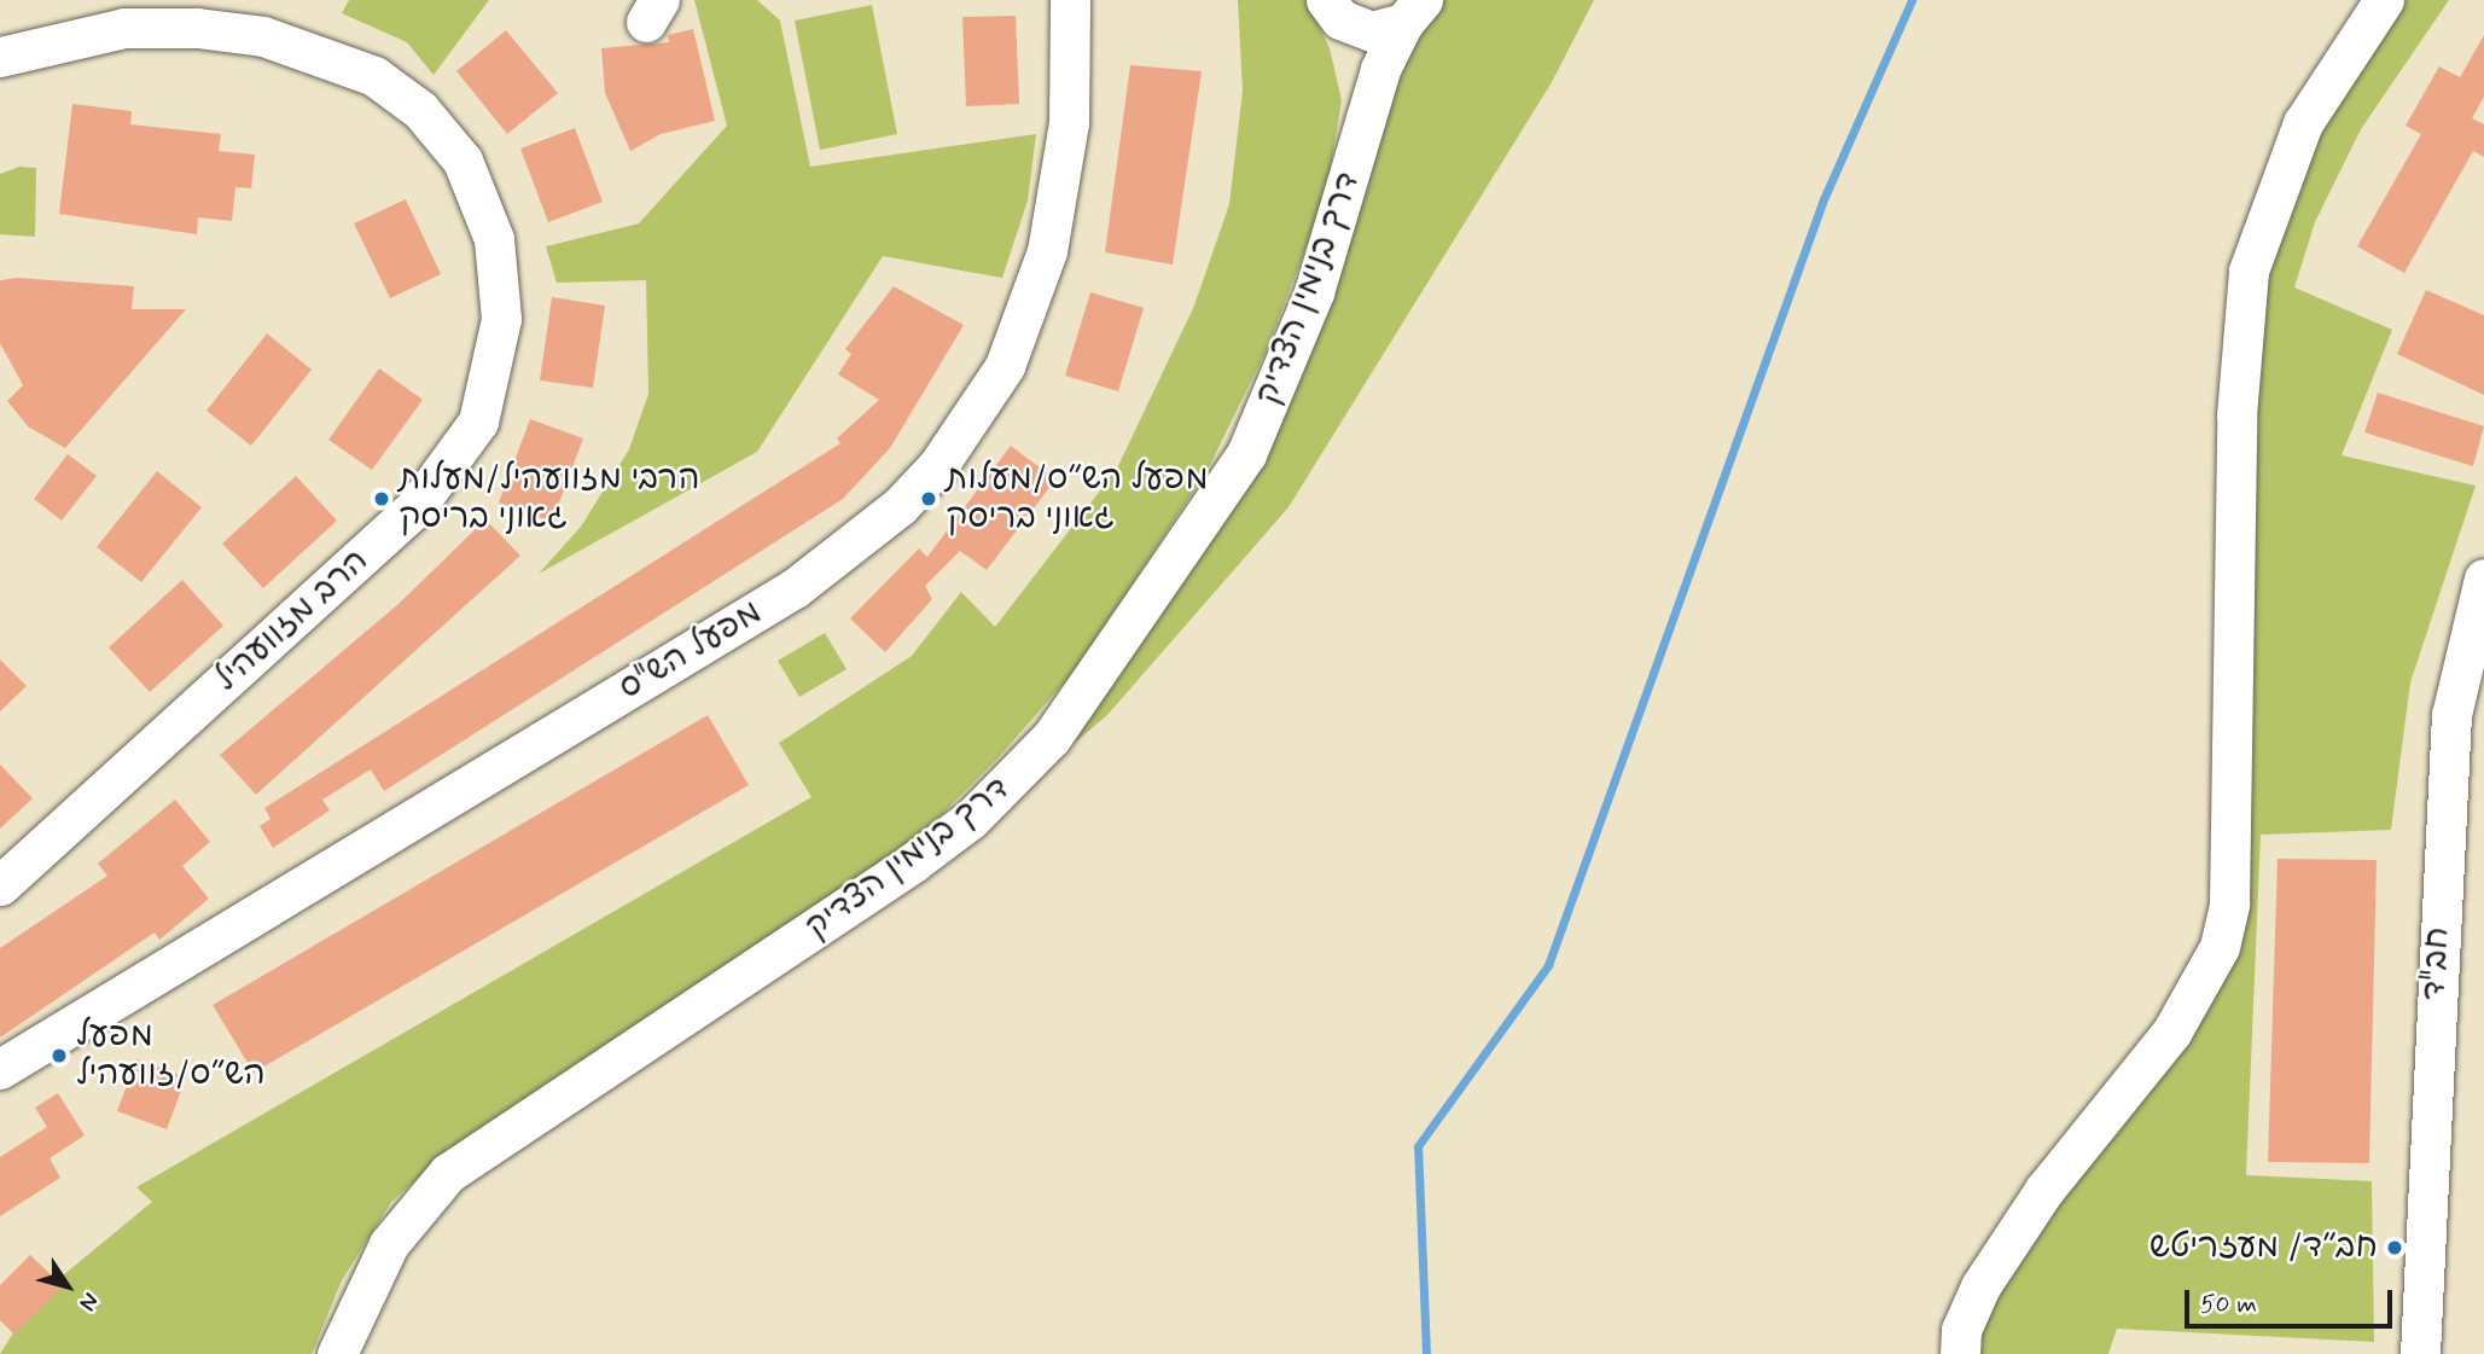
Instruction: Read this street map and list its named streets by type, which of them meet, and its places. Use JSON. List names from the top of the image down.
{
  "streets": {
    "street": [
      "דרך בנימין הצדיק",
      "הרב מזוועהיל",
      "מפעל הש\"ס",
      "חב\"ד"
    ]
  },
  "places": [
    "הרבי מזוועהיל/מעלות גאוני בריסק",
    "מפעל הש״ס/מעלות גאוני בריסק",
    "מפעל הש״ס/זוועהיל",
    "חב״ד/ מעזריטש"
  ],
  "scale_bar": "50 m",
  "north": "bottom right"
}
